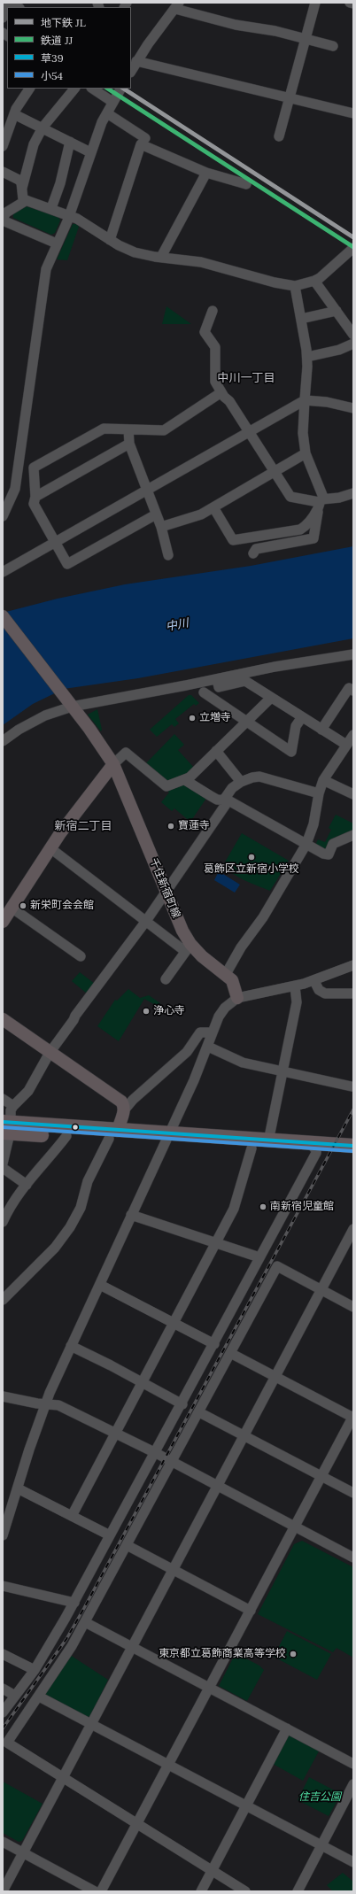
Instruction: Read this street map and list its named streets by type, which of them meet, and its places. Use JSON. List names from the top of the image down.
{
  "streets": {
    "main road": ["千住新宿町線"]
  },
  "districts": ["中川一丁目", "新宿二丁目"],
  "water": ["中川"],
  "parks": ["住吉公園"],
  "places": [
    "立増寺",
    "寶蓮寺",
    "葛飾区立新宿小学校",
    "新栄町会会館",
    "浄心寺",
    "南新宿児童館",
    "東京都立葛飾商業高等学校"
  ],
  "lines": [
    "metro line JL",
    "rail line JJ",
    "transit line 草39",
    "transit line 小54"
  ],
  "legend": [
    "地下鉄 JL",
    "鉄道 JJ",
    "草39",
    "小54"
  ]
}
